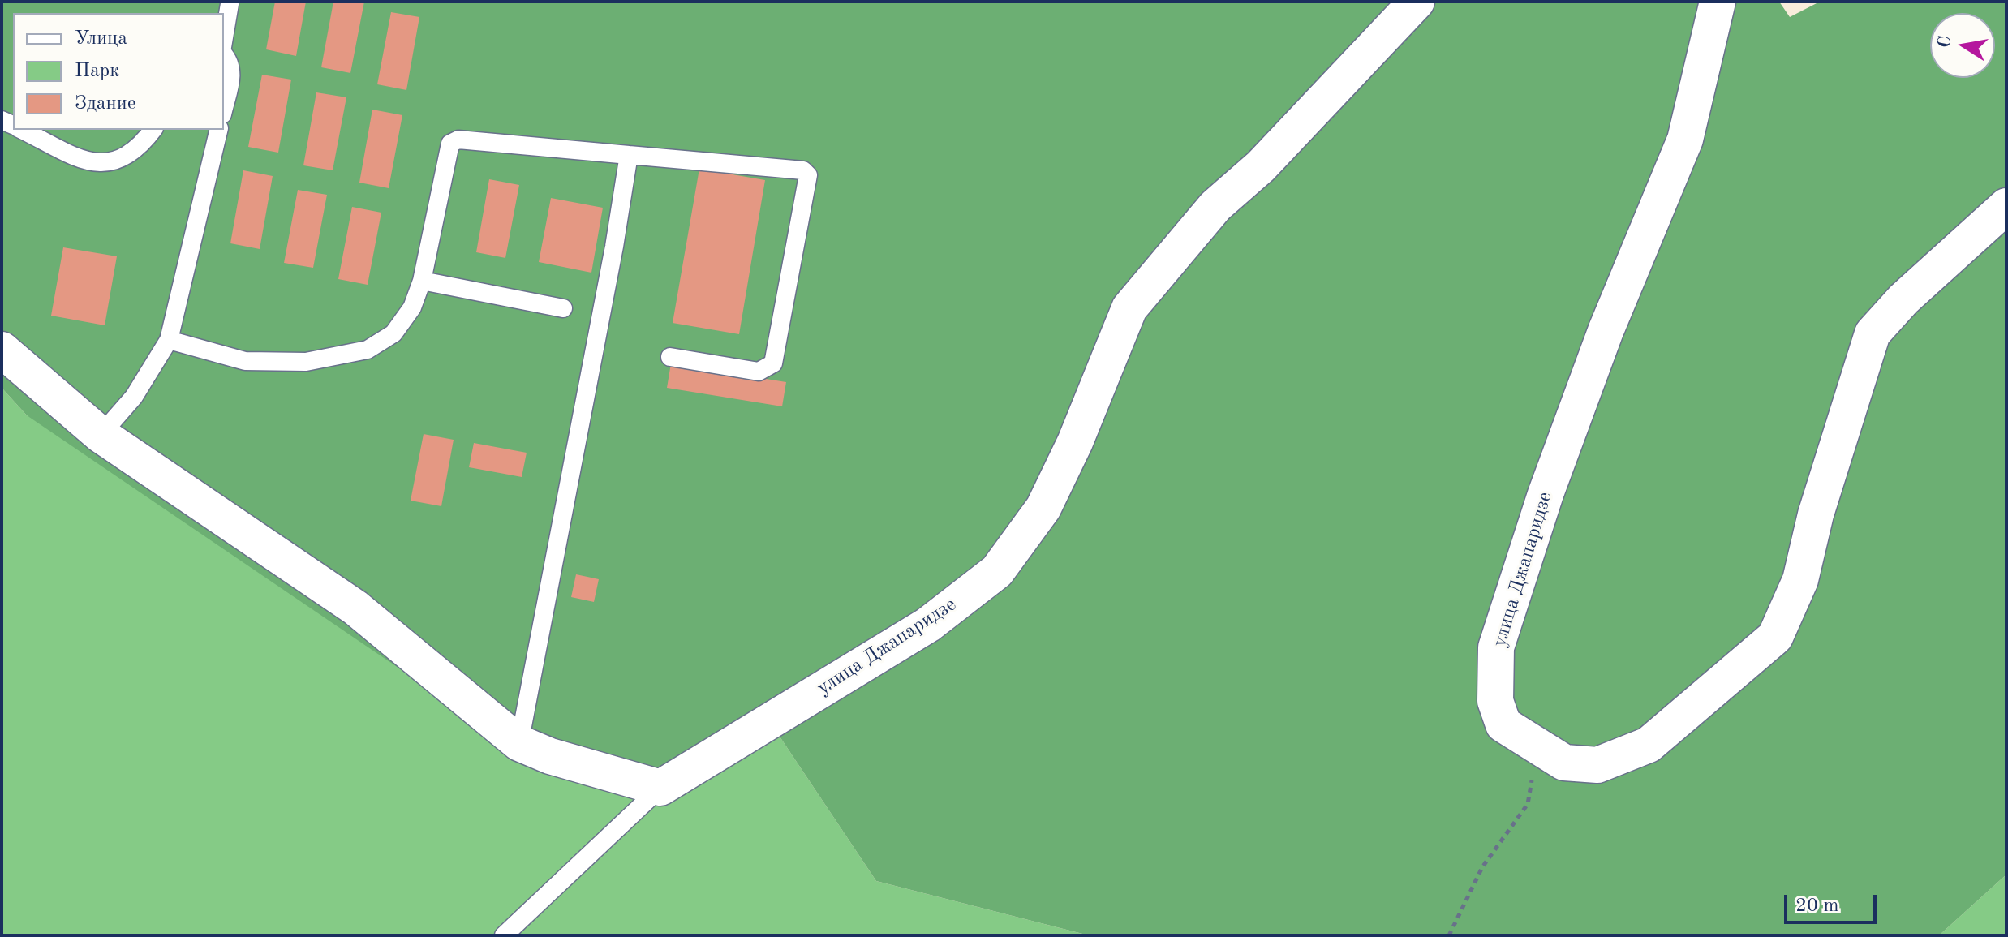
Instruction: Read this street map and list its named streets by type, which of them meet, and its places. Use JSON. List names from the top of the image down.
{
  "streets": {
    "street": ["улица Джапаридзе"]
  },
  "legend": ["Улица", "Парк", "Здание"],
  "scale_bar": "20 m",
  "north": "left"
}
